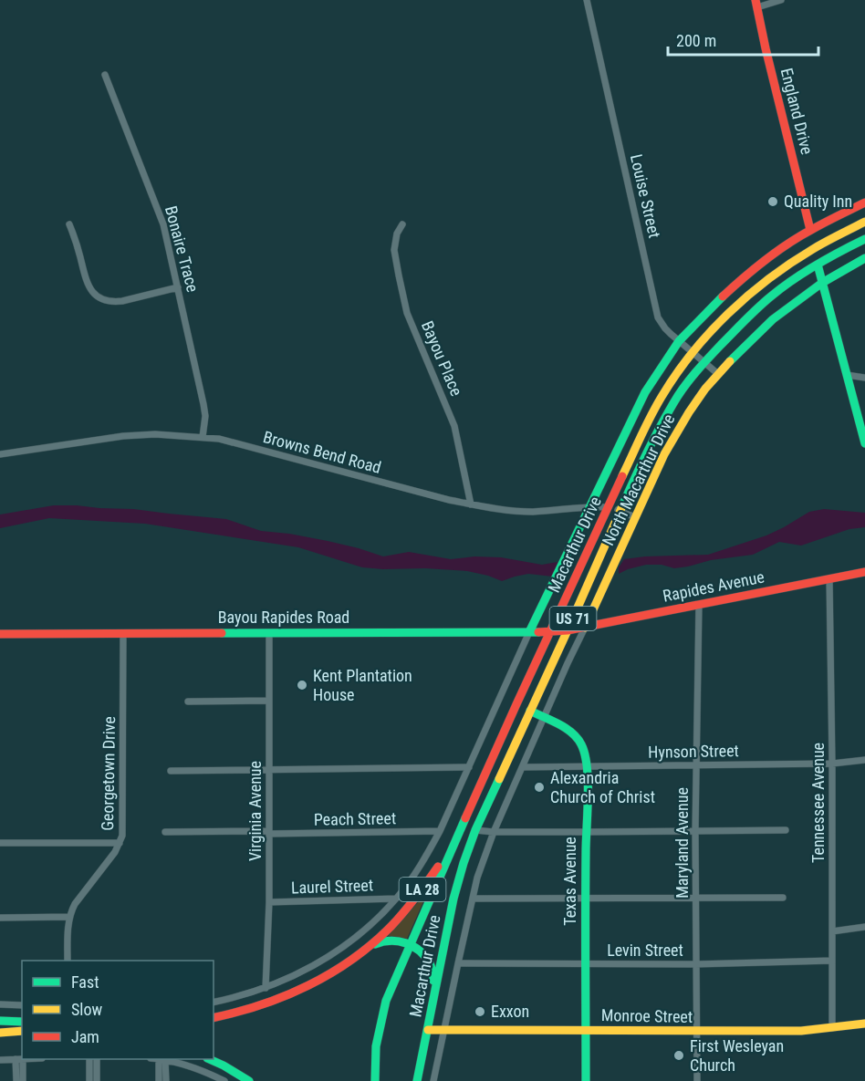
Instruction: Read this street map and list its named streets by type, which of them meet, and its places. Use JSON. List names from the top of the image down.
{
  "streets": {
    "main road": [
      "England Drive",
      "North Macarthur Drive",
      "Macarthur Drive",
      "Rapides Avenue",
      "Bayou Rapides Road",
      "US 71",
      "Texas Avenue",
      "LA 28",
      "Monroe Street"
    ],
    "street": [
      "Louise Street",
      "Bonaire Trace",
      "Bayou Place",
      "Browns Bend Road",
      "Hynson Street",
      "Georgetown Drive",
      "Tennessee Avenue",
      "Virginia Avenue",
      "Peach Street",
      "Maryland Avenue",
      "Laurel Street",
      "Levin Street"
    ]
  },
  "crossings": [
    ["England Drive", "North Macarthur Drive"],
    ["Louise Street", "North Macarthur Drive"],
    ["Louise Street", "Macarthur Drive"],
    ["Bonaire Trace", "Browns Bend Road"],
    ["Bayou Place", "Browns Bend Road"],
    ["Browns Bend Road", "North Macarthur Drive"],
    ["Browns Bend Road", "Macarthur Drive"],
    ["North Macarthur Drive", "Macarthur Drive"],
    ["North Macarthur Drive", "Rapides Avenue"],
    ["North Macarthur Drive", "Bayou Rapides Road"],
    ["Macarthur Drive", "Rapides Avenue"],
    ["Macarthur Drive", "Bayou Rapides Road"],
    ["Macarthur Drive", "Hynson Street"],
    ["Macarthur Drive", "Texas Avenue"],
    ["Macarthur Drive", "LA 28"],
    ["Macarthur Drive", "Levin Street"],
    ["Macarthur Drive", "Monroe Street"],
    ["Rapides Avenue", "Bayou Rapides Road"],
    ["Rapides Avenue", "Tennessee Avenue"],
    ["Rapides Avenue", "Maryland Avenue"],
    ["Bayou Rapides Road", "Georgetown Drive"],
    ["Bayou Rapides Road", "Virginia Avenue"],
    ["Hynson Street", "Tennessee Avenue"],
    ["Hynson Street", "Maryland Avenue"],
    ["Hynson Street", "Texas Avenue"],
    ["Tennessee Avenue", "Levin Street"],
    ["Tennessee Avenue", "Monroe Street"],
    ["Virginia Avenue", "Peach Street"],
    ["Virginia Avenue", "Laurel Street"],
    ["Maryland Avenue", "Levin Street"],
    ["Maryland Avenue", "Monroe Street"],
    ["Texas Avenue", "Levin Street"],
    ["Texas Avenue", "Monroe Street"]
  ],
  "places": [
    "Quality Inn",
    "Kent Plantation House",
    "Alexandria Church of Christ",
    "Exxon",
    "First Wesleyan Church"
  ],
  "legend": ["Fast", "Slow", "Jam"],
  "scale_bar": "200 m"
}
